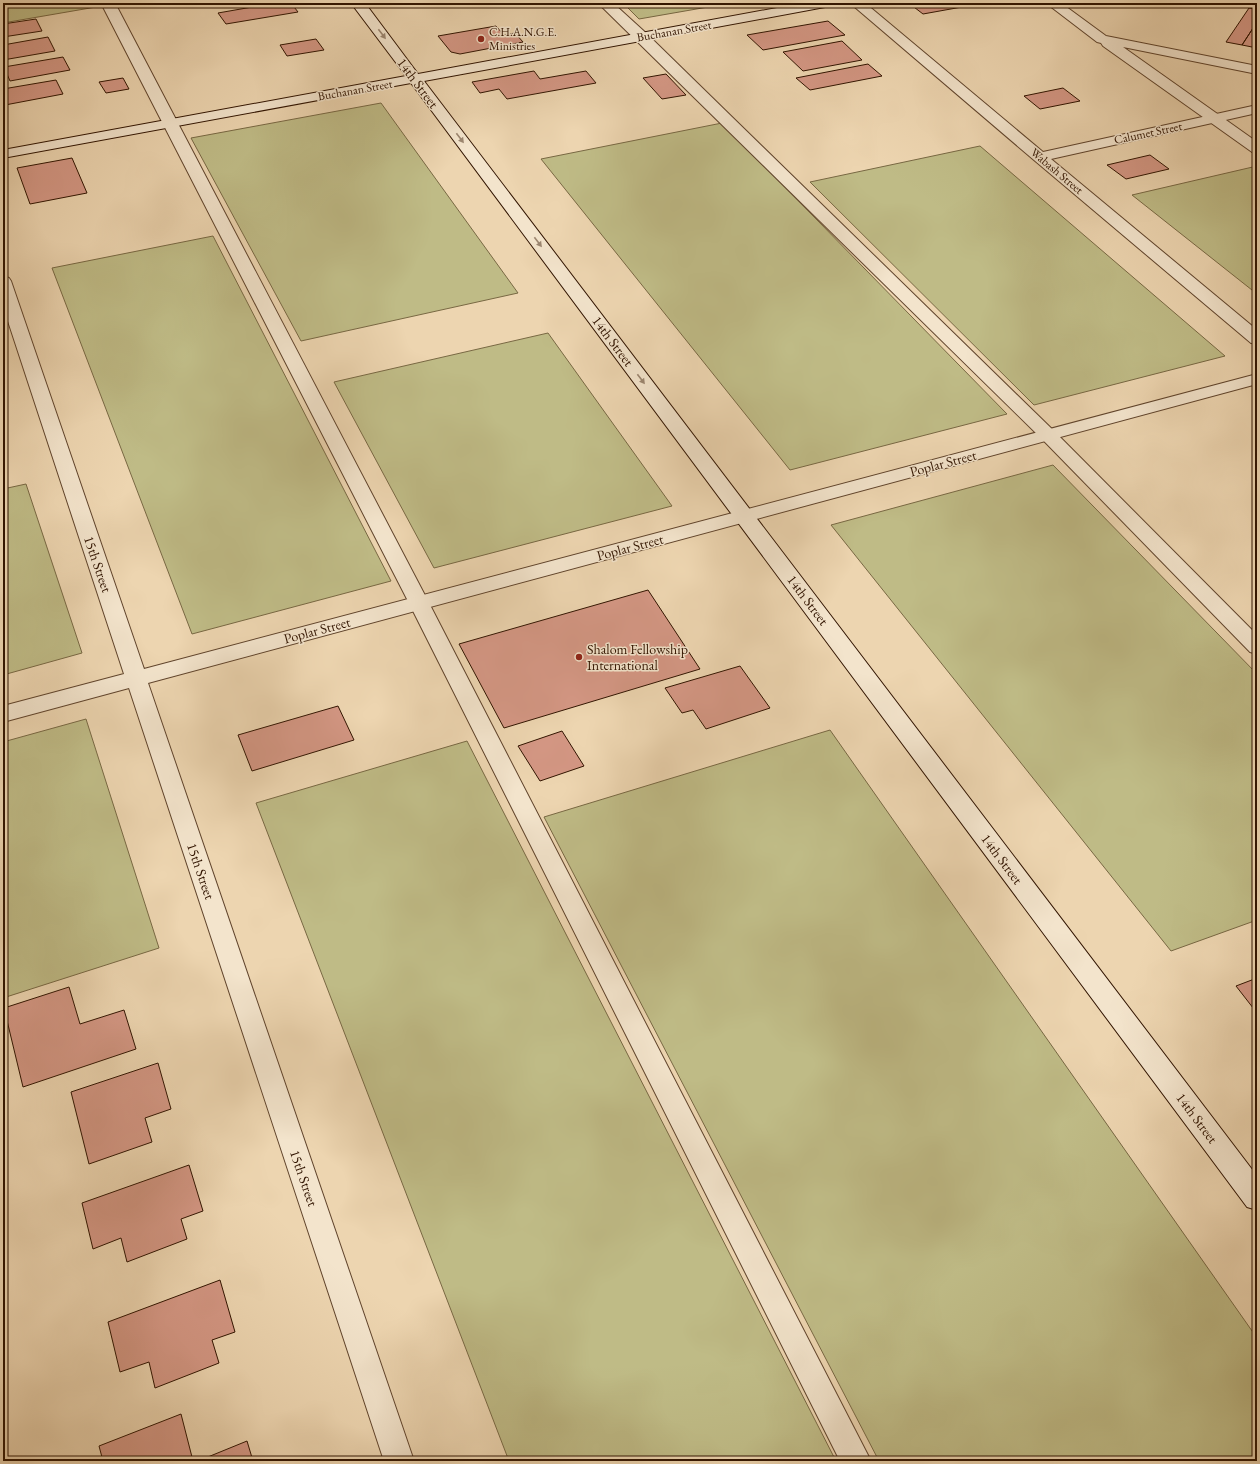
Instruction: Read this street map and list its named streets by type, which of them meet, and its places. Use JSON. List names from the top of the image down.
{
  "streets": {
    "street": [
      "Buchanan Street",
      "14th Street",
      "Calumet Street",
      "Wabash Street",
      "Poplar Street",
      "15th Street"
    ]
  },
  "crossings": [
    ["Buchanan Street", "14th Street"],
    ["14th Street", "Poplar Street"],
    ["Calumet Street", "Wabash Street"],
    ["Poplar Street", "15th Street"]
  ],
  "one_way": ["14th Street"],
  "places": ["C.H.A.N.G.E. Ministries", "Shalom Fellowship International"]
}
